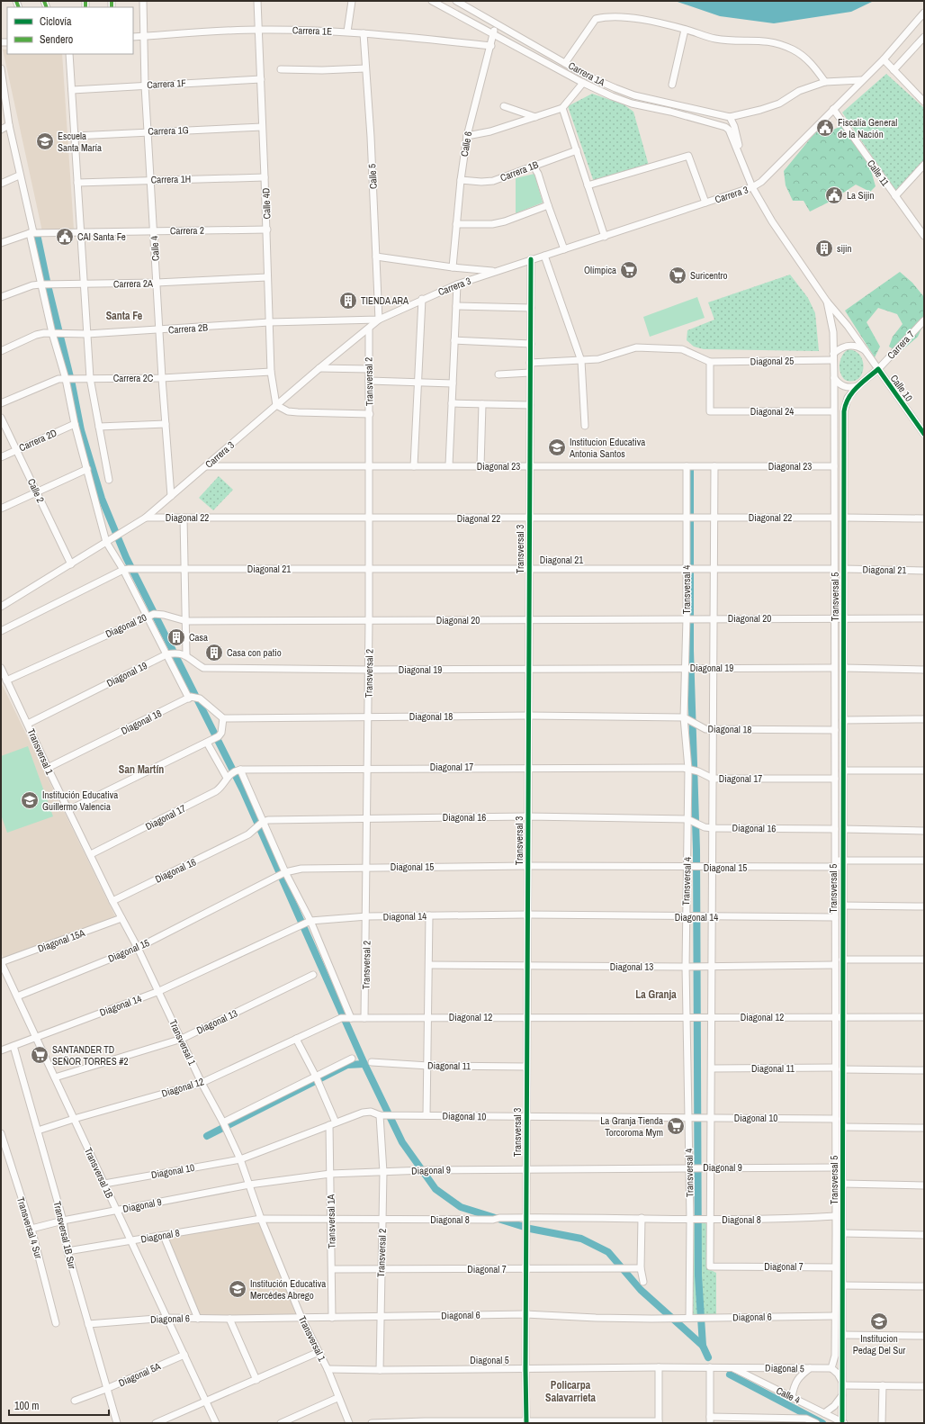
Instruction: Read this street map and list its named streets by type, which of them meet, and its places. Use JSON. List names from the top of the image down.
{
  "streets": {
    "street": [
      "Carrera 1E",
      "Carrera 1A",
      "Carrera 1F",
      "Carrera 1G",
      "Calle 6",
      "Carrera 1B",
      "Calle 11",
      "Calle 5",
      "Carrera 1H",
      "Carrera 3",
      "Calle 4D",
      "Carrera 2",
      "Calle 4",
      "Carrera 2A",
      "Carrera 2B",
      "Carrera 7",
      "Diagonal 25",
      "Carrera 2C",
      "Transversal 2",
      "Calle 10",
      "Diagonal 24",
      "Carrera 2D",
      "Diagonal 23",
      "Calle 2",
      "Diagonal 22",
      "Transversal 3",
      "Diagonal 21",
      "Transversal 4",
      "Transversal 5",
      "Diagonal 20",
      "Diagonal 19",
      "Diagonal 18",
      "Transversal 1",
      "Diagonal 17",
      "Diagonal 16",
      "Diagonal 15",
      "Diagonal 14",
      "Diagonal 15A",
      "Diagonal 13",
      "Diagonal 12",
      "Diagonal 11",
      "Diagonal 10",
      "Diagonal 9",
      "Transversal 1B",
      "Diagonal 8",
      "Transversal 1A",
      "Transversal 4 Sur",
      "Transversal 1B Sur",
      "Diagonal 7",
      "Diagonal 6",
      "Diagonal 5",
      "Diagonal 5A"
    ]
  },
  "crossings": [
    ["Carrera 1E", "Calle 6"],
    ["Carrera 1E", "Calle 5"],
    ["Carrera 1E", "Calle 4D"],
    ["Carrera 1E", "Calle 4"],
    ["Carrera 1A", "Calle 6"],
    ["Carrera 1A", "Carrera 3"],
    ["Carrera 1A", "Calle 10"],
    ["Carrera 1F", "Calle 4D"],
    ["Carrera 1F", "Calle 4"],
    ["Carrera 1G", "Calle 4D"],
    ["Carrera 1G", "Calle 4"],
    ["Calle 6", "Carrera 1B"],
    ["Calle 11", "Carrera 3"],
    ["Calle 5", "Carrera 3"],
    ["Calle 5", "Carrera 2B"],
    ["Carrera 1H", "Calle 4D"],
    ["Carrera 1H", "Calle 4"],
    ["Carrera 3", "Calle 4D"],
    ["Carrera 3", "Calle 4"],
    ["Carrera 3", "Carrera 2B"],
    ["Carrera 3", "Transversal 2"],
    ["Carrera 3", "Calle 10"],
    ["Carrera 3", "Diagonal 23"],
    ["Carrera 3", "Calle 2"],
    ["Carrera 3", "Diagonal 22"],
    ["Carrera 3", "Transversal 3"],
    ["Calle 4D", "Carrera 2"],
    ["Calle 4D", "Carrera 2A"],
    ["Calle 4D", "Carrera 2B"],
    ["Calle 4D", "Carrera 2C"],
    ["Carrera 2", "Calle 4"],
    ["Calle 4", "Carrera 2A"],
    ["Calle 4", "Carrera 2B"],
    ["Calle 4", "Carrera 2C"],
    ["Calle 4", "Transversal 5"],
    ["Calle 4", "Diagonal 5"],
    ["Carrera 7", "Diagonal 25"],
    ["Carrera 7", "Calle 10"],
    ["Carrera 7", "Transversal 5"],
    ["Diagonal 25", "Calle 10"],
    ["Diagonal 25", "Diagonal 24"],
    ["Diagonal 25", "Transversal 5"],
    ["Transversal 2", "Diagonal 23"],
    ["Transversal 2", "Diagonal 22"],
    ["Transversal 2", "Diagonal 21"],
    ["Transversal 2", "Diagonal 20"],
    ["Transversal 2", "Diagonal 19"],
    ["Transversal 2", "Diagonal 18"],
    ["Transversal 2", "Diagonal 17"],
    ["Transversal 2", "Diagonal 16"],
    ["Transversal 2", "Diagonal 15"],
    ["Transversal 2", "Diagonal 14"],
    ["Transversal 2", "Diagonal 12"],
    ["Transversal 2", "Diagonal 10"],
    ["Transversal 2", "Diagonal 9"],
    ["Transversal 2", "Diagonal 8"],
    ["Transversal 2", "Diagonal 7"],
    ["Transversal 2", "Diagonal 6"],
    ["Transversal 2", "Diagonal 5"],
    ["Calle 10", "Transversal 5"],
    ["Diagonal 24", "Transversal 5"],
    ["Carrera 2D", "Calle 2"],
    ["Diagonal 23", "Transversal 3"],
    ["Diagonal 23", "Transversal 4"],
    ["Diagonal 23", "Transversal 5"],
    ["Diagonal 22", "Transversal 3"],
    ["Diagonal 22", "Transversal 4"],
    ["Diagonal 22", "Transversal 5"],
    ["Transversal 3", "Diagonal 21"],
    ["Transversal 3", "Diagonal 20"],
    ["Transversal 3", "Diagonal 19"],
    ["Transversal 3", "Diagonal 18"],
    ["Transversal 3", "Diagonal 17"],
    ["Transversal 3", "Diagonal 16"],
    ["Transversal 3", "Diagonal 15"],
    ["Transversal 3", "Diagonal 14"],
    ["Transversal 3", "Diagonal 13"],
    ["Transversal 3", "Diagonal 12"],
    ["Transversal 3", "Diagonal 11"],
    ["Transversal 3", "Diagonal 10"],
    ["Transversal 3", "Diagonal 9"],
    ["Transversal 3", "Diagonal 8"],
    ["Transversal 3", "Diagonal 7"],
    ["Transversal 3", "Diagonal 6"],
    ["Transversal 3", "Diagonal 5"],
    ["Diagonal 21", "Transversal 4"],
    ["Diagonal 21", "Transversal 5"],
    ["Transversal 4", "Diagonal 20"],
    ["Transversal 4", "Diagonal 19"],
    ["Transversal 4", "Diagonal 18"],
    ["Transversal 4", "Diagonal 17"],
    ["Transversal 4", "Diagonal 16"],
    ["Transversal 4", "Diagonal 15"],
    ["Transversal 4", "Diagonal 14"],
    ["Transversal 4", "Diagonal 13"],
    ["Transversal 4", "Diagonal 12"],
    ["Transversal 4", "Diagonal 10"],
    ["Transversal 4", "Diagonal 9"],
    ["Transversal 4", "Diagonal 8"],
    ["Transversal 4", "Diagonal 6"],
    ["Transversal 5", "Diagonal 20"],
    ["Transversal 5", "Diagonal 19"],
    ["Transversal 5", "Diagonal 18"],
    ["Transversal 5", "Diagonal 17"],
    ["Transversal 5", "Diagonal 16"],
    ["Transversal 5", "Diagonal 15"],
    ["Transversal 5", "Diagonal 14"],
    ["Transversal 5", "Diagonal 13"],
    ["Transversal 5", "Diagonal 12"],
    ["Transversal 5", "Diagonal 11"],
    ["Transversal 5", "Diagonal 10"],
    ["Transversal 5", "Diagonal 9"],
    ["Transversal 5", "Diagonal 8"],
    ["Transversal 5", "Diagonal 7"],
    ["Transversal 5", "Diagonal 6"],
    ["Transversal 5", "Diagonal 5"],
    ["Diagonal 20", "Transversal 1"],
    ["Diagonal 19", "Transversal 1"],
    ["Diagonal 18", "Transversal 1"],
    ["Transversal 1", "Diagonal 17"],
    ["Transversal 1", "Diagonal 16"],
    ["Transversal 1", "Diagonal 15"],
    ["Transversal 1", "Diagonal 14"],
    ["Transversal 1", "Diagonal 15A"],
    ["Transversal 1", "Diagonal 13"],
    ["Transversal 1", "Diagonal 12"],
    ["Transversal 1", "Diagonal 10"],
    ["Transversal 1", "Diagonal 9"],
    ["Transversal 1", "Diagonal 8"],
    ["Transversal 1", "Diagonal 6"],
    ["Transversal 1", "Diagonal 5"],
    ["Diagonal 15", "Transversal 1B"],
    ["Diagonal 14", "Transversal 1B"],
    ["Diagonal 14", "Transversal 1B Sur"],
    ["Diagonal 15A", "Transversal 1B"],
    ["Diagonal 13", "Transversal 1B"],
    ["Diagonal 12", "Transversal 1B"],
    ["Diagonal 12", "Transversal 1B Sur"],
    ["Diagonal 10", "Transversal 1B"],
    ["Diagonal 10", "Transversal 1A"],
    ["Diagonal 9", "Transversal 1B"],
    ["Diagonal 9", "Transversal 1A"],
    ["Diagonal 9", "Transversal 4 Sur"],
    ["Diagonal 9", "Transversal 1B Sur"],
    ["Transversal 1B", "Diagonal 8"],
    ["Transversal 1B", "Diagonal 6"],
    ["Transversal 1B", "Diagonal 5A"],
    ["Diagonal 8", "Transversal 1A"],
    ["Diagonal 8", "Transversal 1B Sur"],
    ["Diagonal 8", "Diagonal 7"],
    ["Transversal 1A", "Diagonal 7"],
    ["Transversal 1A", "Diagonal 6"],
    ["Transversal 1B Sur", "Diagonal 6"],
    ["Transversal 1B Sur", "Diagonal 5A"]
  ],
  "districts": [
    "Santa Fe",
    "San Martín",
    "La Granja",
    "Policarpa Salavarrieta"
  ],
  "places": {
    "public building": ["Fiscalía General de la Nación", "La Sijin", "CAI Santa Fe"],
    "school or university": [
      "Escuela Santa María",
      "Institucion Educativa Antonia Santos",
      "Institución Educativa Guillermo Valencia",
      "Institución Educativa Mercédes Abrego",
      "Institucion Pedag Del Sur"
    ],
    "building": [
      "sijin",
      "TIENDA ARA",
      "Casa",
      "Casa con patio"
    ],
    "supermarket": [
      "Olímpica",
      "Suricentro",
      "SANTANDER TD SEÑOR TORRES #2",
      "La Granja Tienda Torcoroma Mym"
    ]
  },
  "legend": ["Ciclovía", "Sendero"],
  "scale_bar": "100 m"
}
